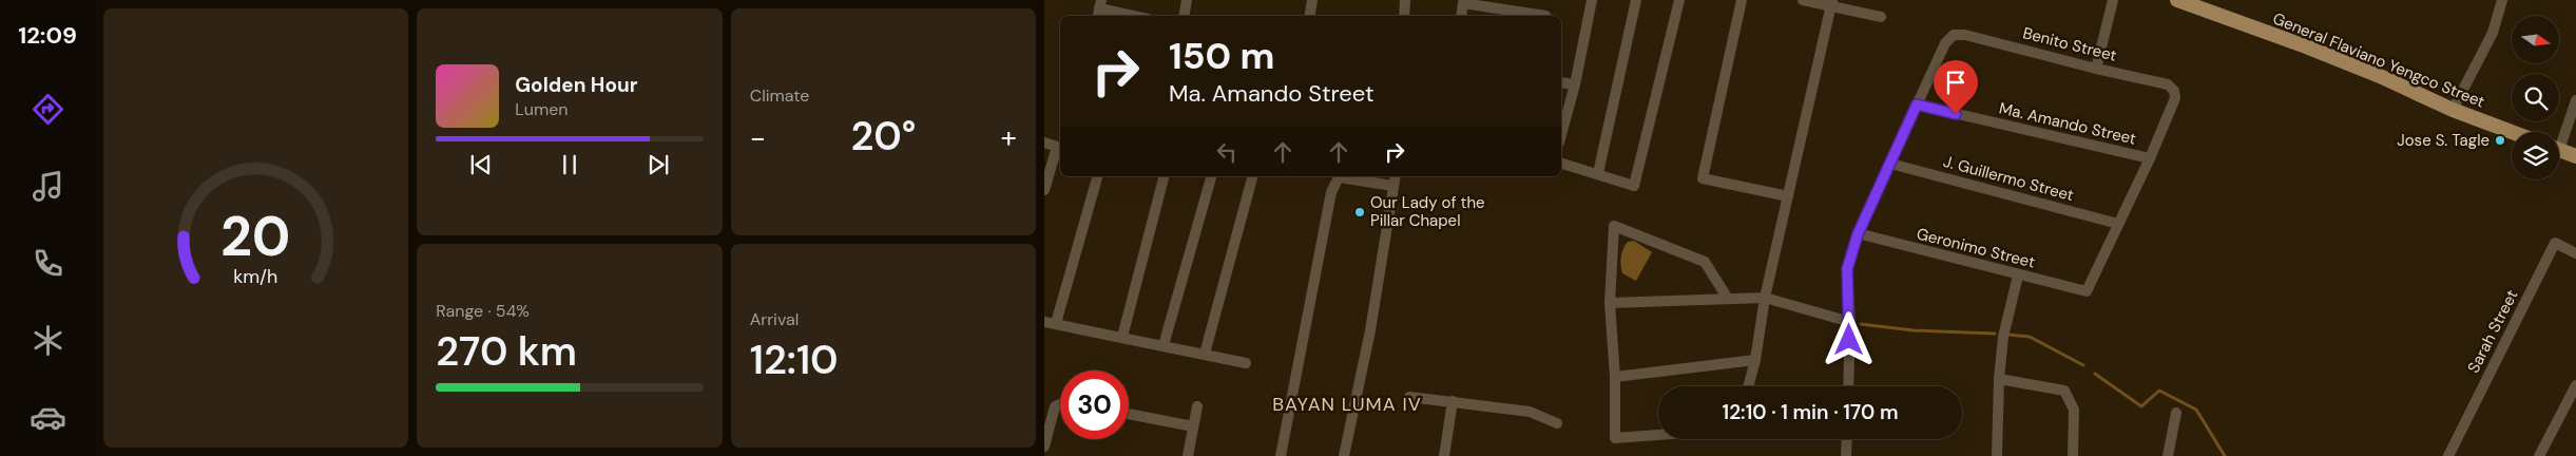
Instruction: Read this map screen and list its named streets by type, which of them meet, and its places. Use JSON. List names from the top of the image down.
{
  "streets": {
    "main road": ["General Flaviano Yengco Street"],
    "street": [
      "Benito Street",
      "Ma. Amando Street",
      "J. Guillermo Street",
      "Geronimo Street",
      "Sarah Street"
    ]
  },
  "crossings": [
    ["Benito Street", "Ma. Amando Street"],
    ["J. Guillermo Street", "Geronimo Street"]
  ],
  "districts": ["BAYAN LUMA IV"],
  "places": ["Jose S. Tagle", "Our Lady of the Pillar Chapel"],
  "north": "right",
  "page": {
    "tabs": "12:09",
    "tile": [
      "Climate",
      ["Range · 54%", "270 km"],
      ["Arrival", "12:10"]
    ],
    "turn": ["150 m", "Ma. Amando Street"],
    "song": ["Golden Hour", "Lumen"],
    "heat": ["−", "20°", "+"],
    "limit": "30",
    "trip": "12:10 · 1 min · 170 m",
    "gauge": ["20", "km/h"]
  }
}
